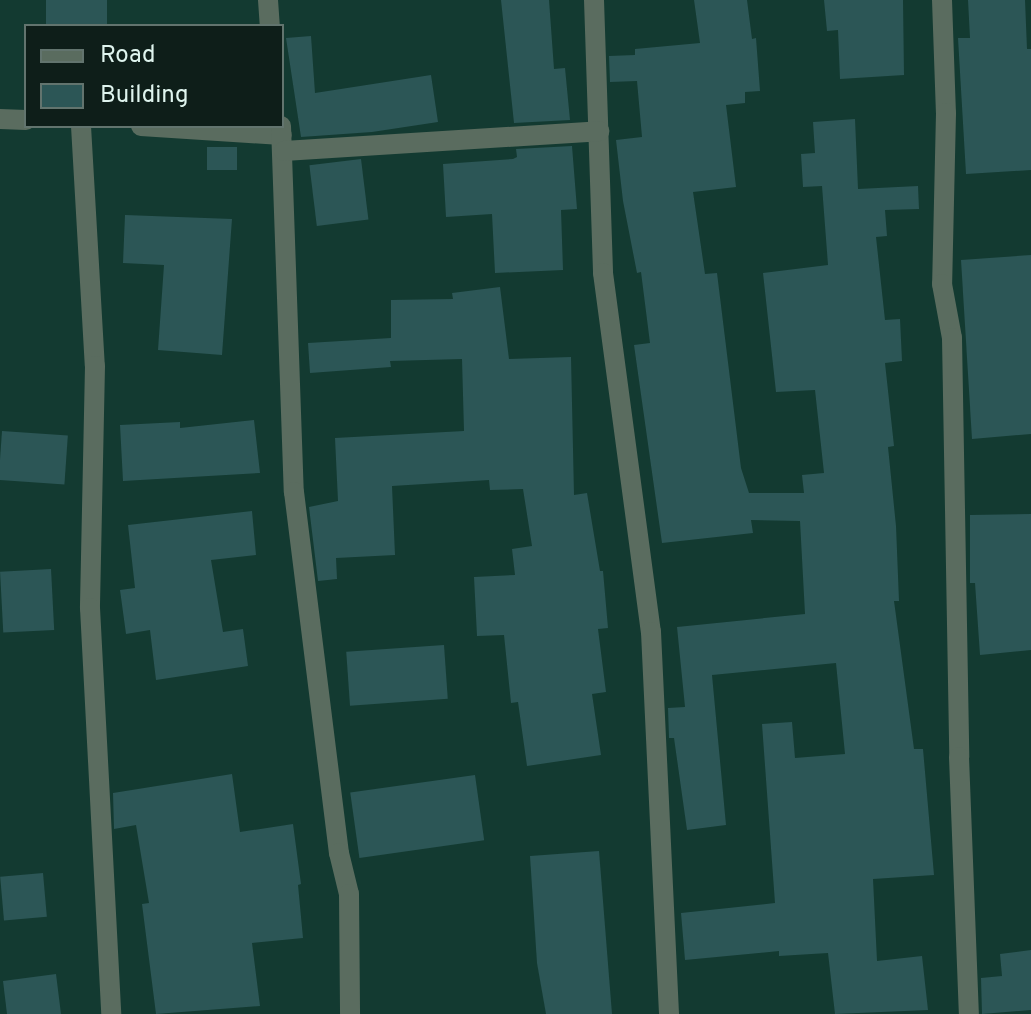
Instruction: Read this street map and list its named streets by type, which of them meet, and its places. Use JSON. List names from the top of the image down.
{
  "legend": ["Road", "Building"]
}
